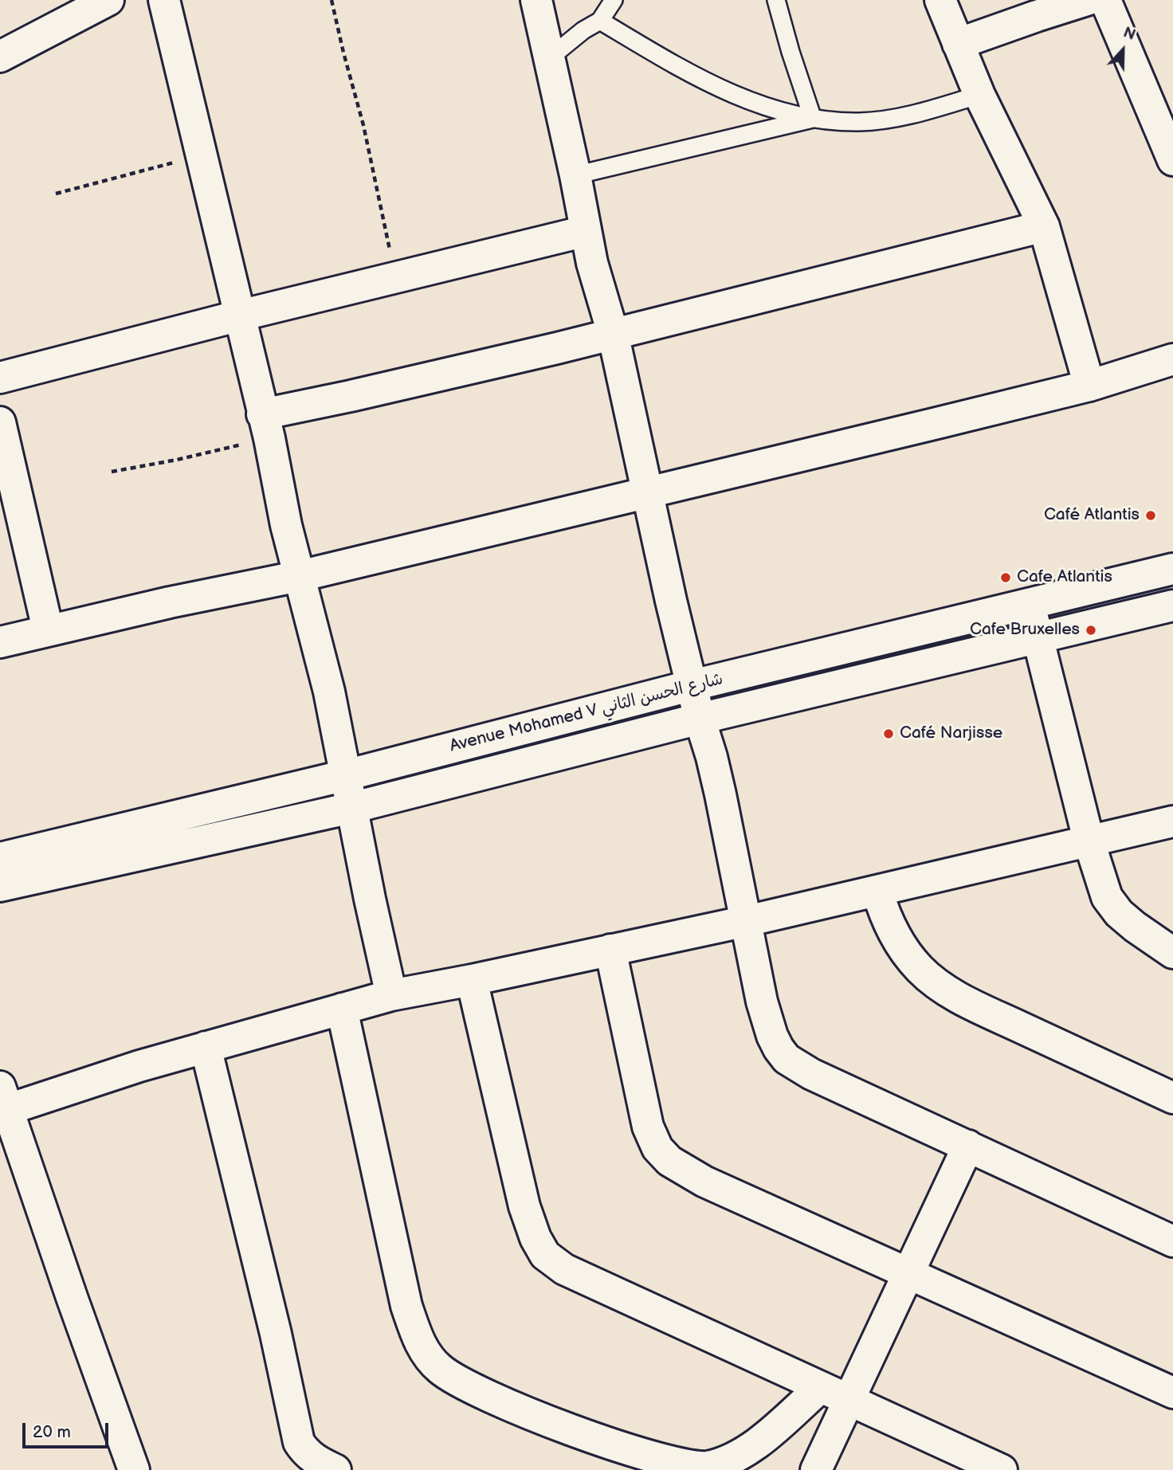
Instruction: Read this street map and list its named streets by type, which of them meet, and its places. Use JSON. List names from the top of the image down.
{
  "streets": {
    "street": ["Avenue Mohamed V شارع الحسن الثاني"]
  },
  "places": [
    "Café Atlantis",
    "Cafe Atlantis",
    "Cafe Bruxelles",
    "Café Narjisse"
  ],
  "scale_bar": "20 m",
  "north": "top"
}
